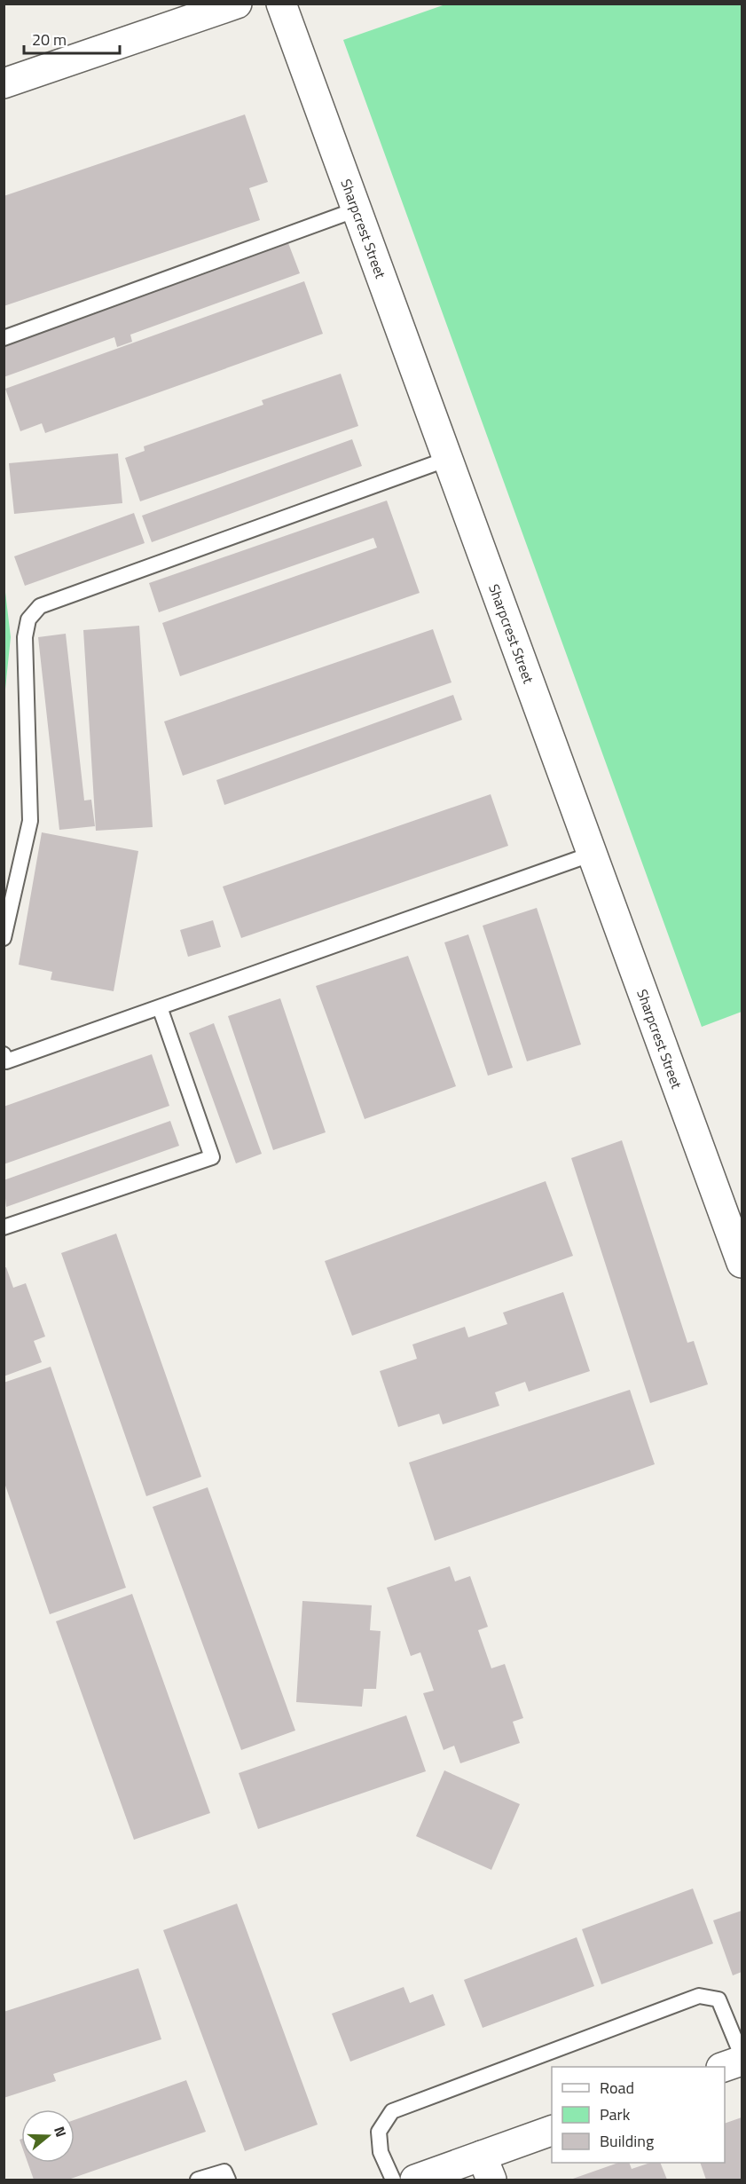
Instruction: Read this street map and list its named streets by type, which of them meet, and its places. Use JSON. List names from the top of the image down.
{
  "streets": {
    "street": ["Sharpcrest Street"]
  },
  "legend": ["Road", "Park", "Building"],
  "scale_bar": "20 m",
  "north": "right"
}
